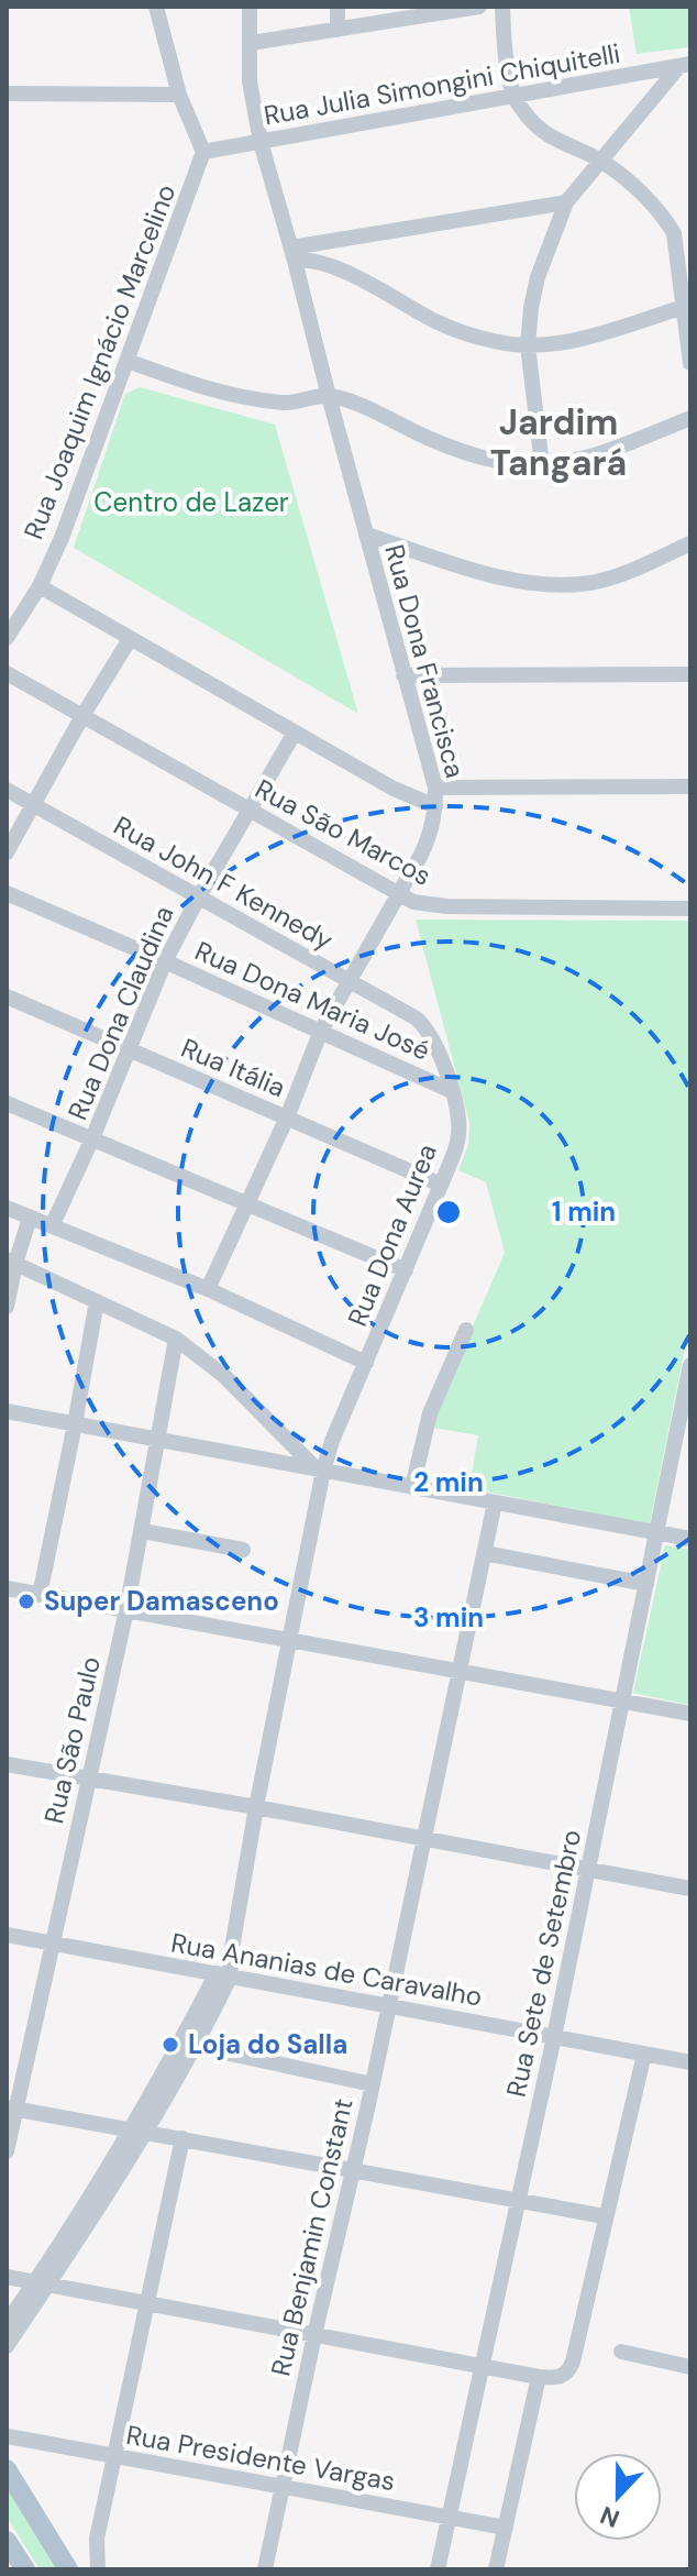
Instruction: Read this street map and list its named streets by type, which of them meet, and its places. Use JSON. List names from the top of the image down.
{
  "streets": {
    "street": [
      "Rua Julia Simongini Chiquitelli",
      "Rua Joaquim Ignácio Marcelino",
      "Rua Dona Francisca",
      "Rua São Marcos",
      "Rua John F Kennedy",
      "Rua Dona Maria José",
      "Rua Dona Claudina",
      "Rua Itália",
      "Rua Dona Aurea",
      "Rua São Paulo",
      "Rua Sete de Setembro",
      "Rua Ananias de Caravalho",
      "Rua Benjamin Constant",
      "Rua Presidente Vargas"
    ]
  },
  "crossings": [
    ["Rua Julia Simongini Chiquitelli", "Rua Joaquim Ignácio Marcelino"],
    ["Rua Julia Simongini Chiquitelli", "Rua Dona Francisca"],
    ["Rua Dona Francisca", "Rua São Marcos"],
    ["Rua Dona Francisca", "Rua John F Kennedy"],
    ["Rua Dona Francisca", "Rua Dona Maria José"],
    ["Rua Dona Francisca", "Rua Itália"],
    ["Rua São Marcos", "Rua Dona Claudina"],
    ["Rua John F Kennedy", "Rua Dona Claudina"],
    ["Rua John F Kennedy", "Rua Dona Aurea"],
    ["Rua Dona Maria José", "Rua Dona Claudina"],
    ["Rua Dona Maria José", "Rua Dona Aurea"],
    ["Rua Dona Claudina", "Rua Itália"],
    ["Rua Itália", "Rua Dona Aurea"],
    ["Rua Dona Aurea", "Rua Ananias de Caravalho"],
    ["Rua São Paulo", "Rua Ananias de Caravalho"],
    ["Rua Sete de Setembro", "Rua Ananias de Caravalho"],
    ["Rua Sete de Setembro", "Rua Presidente Vargas"],
    ["Rua Ananias de Caravalho", "Rua Benjamin Constant"],
    ["Rua Benjamin Constant", "Rua Presidente Vargas"]
  ],
  "districts": ["Jardim Tangará"],
  "parks": ["Centro de Lazer"],
  "places": ["Super Damasceno", "Loja do Salla"],
  "north": "bottom",
  "rings": ["1 min", "2 min", "3 min"]
}
